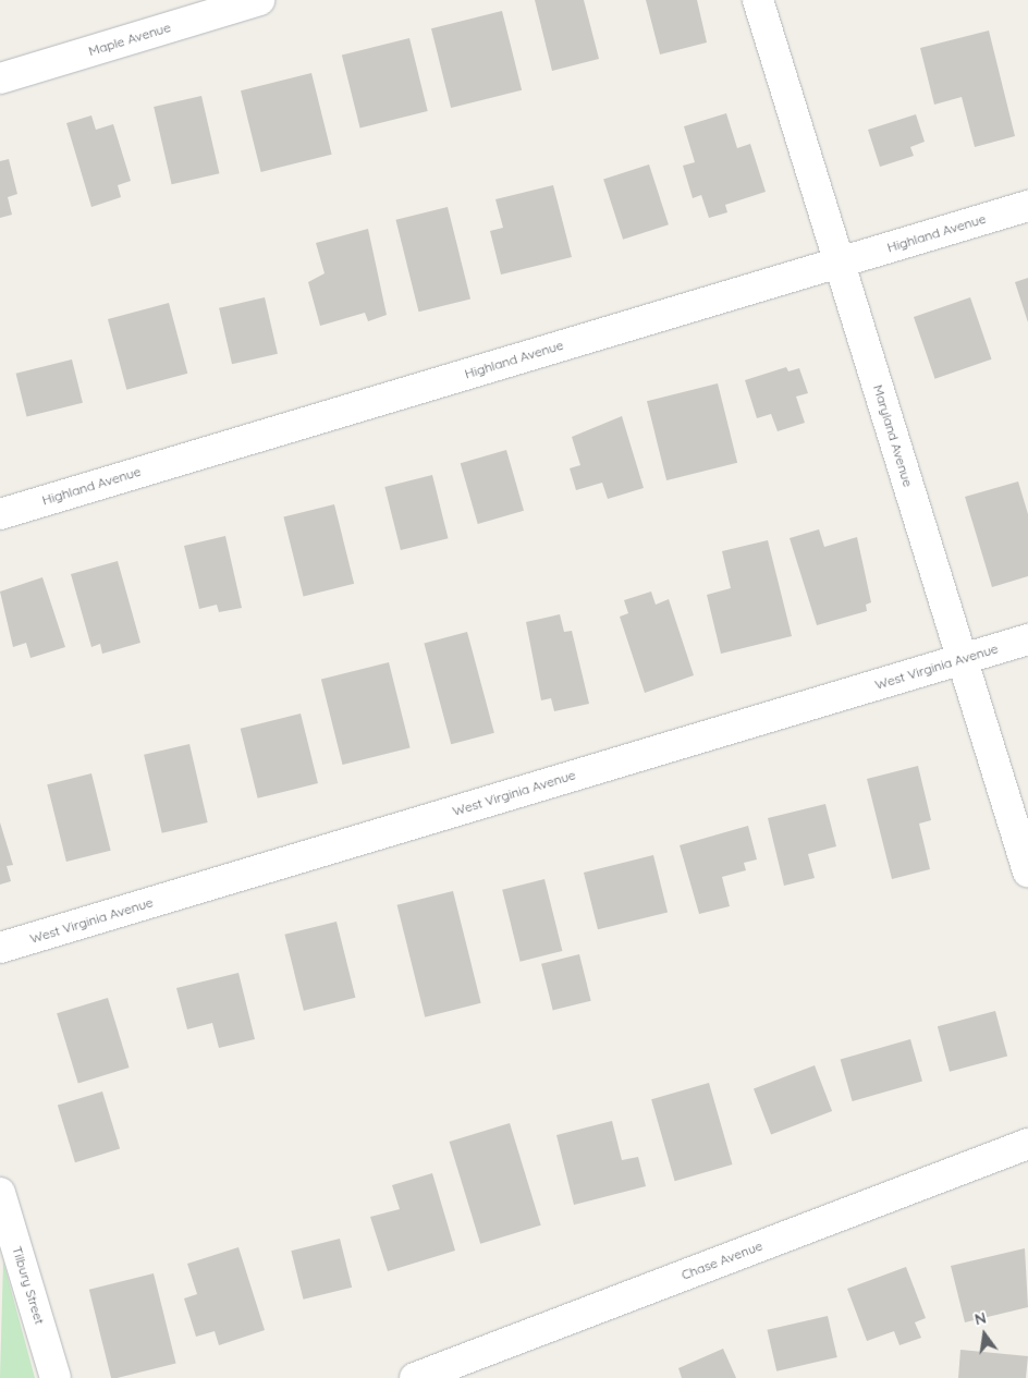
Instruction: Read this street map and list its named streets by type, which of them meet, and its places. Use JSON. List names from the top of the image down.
{
  "streets": {
    "street": [
      "Maple Avenue",
      "Highland Avenue",
      "Maryland Avenue",
      "West Virginia Avenue",
      "Chase Avenue",
      "Tilbury Street"
    ]
  },
  "crossings": [
    ["Highland Avenue", "Maryland Avenue"],
    ["Maryland Avenue", "West Virginia Avenue"]
  ],
  "north": "top"
}
